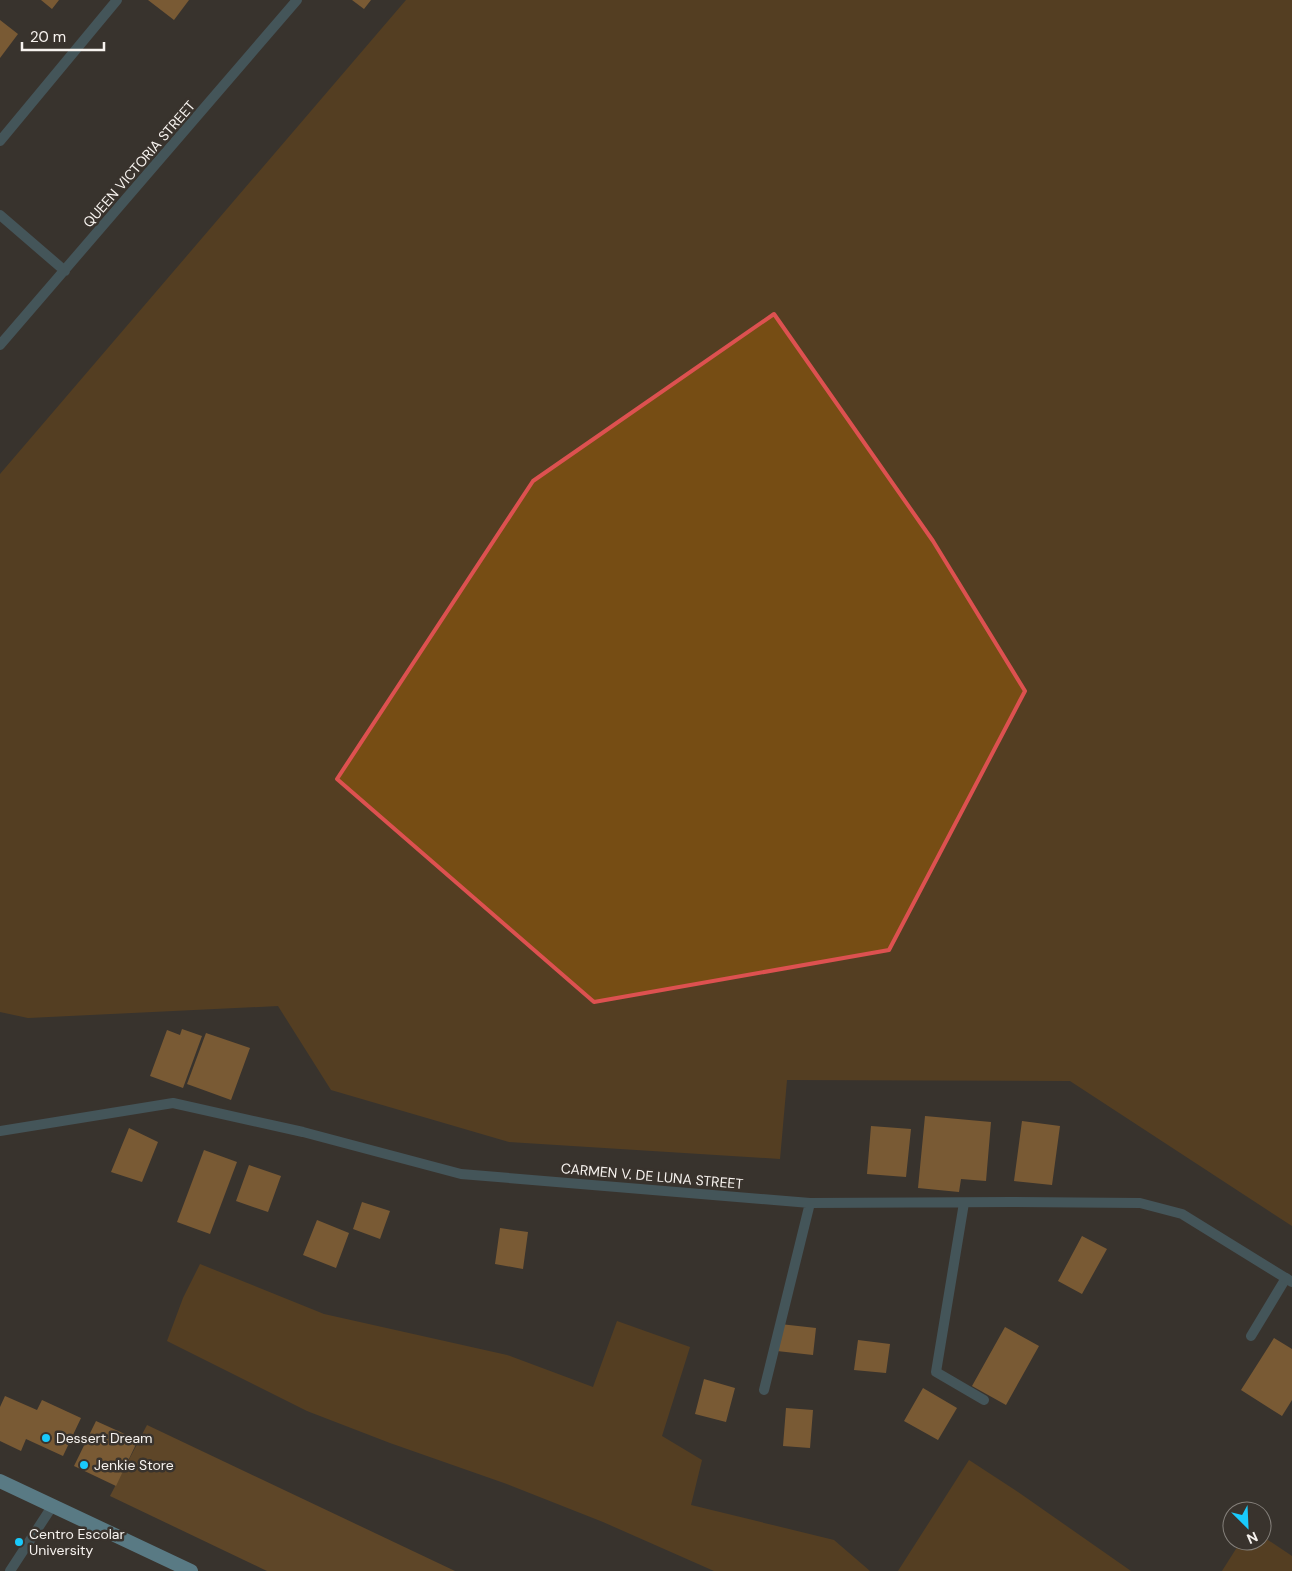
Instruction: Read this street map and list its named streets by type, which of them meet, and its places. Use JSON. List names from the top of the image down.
{
  "streets": {
    "street": ["QUEEN VICTORIA STREET", "CARMEN V. DE LUNA STREET"]
  },
  "places": ["Dessert Dream", "Jenkie Store", "Centro Escolar University"],
  "scale_bar": "20 m",
  "north": "bottom right"
}
